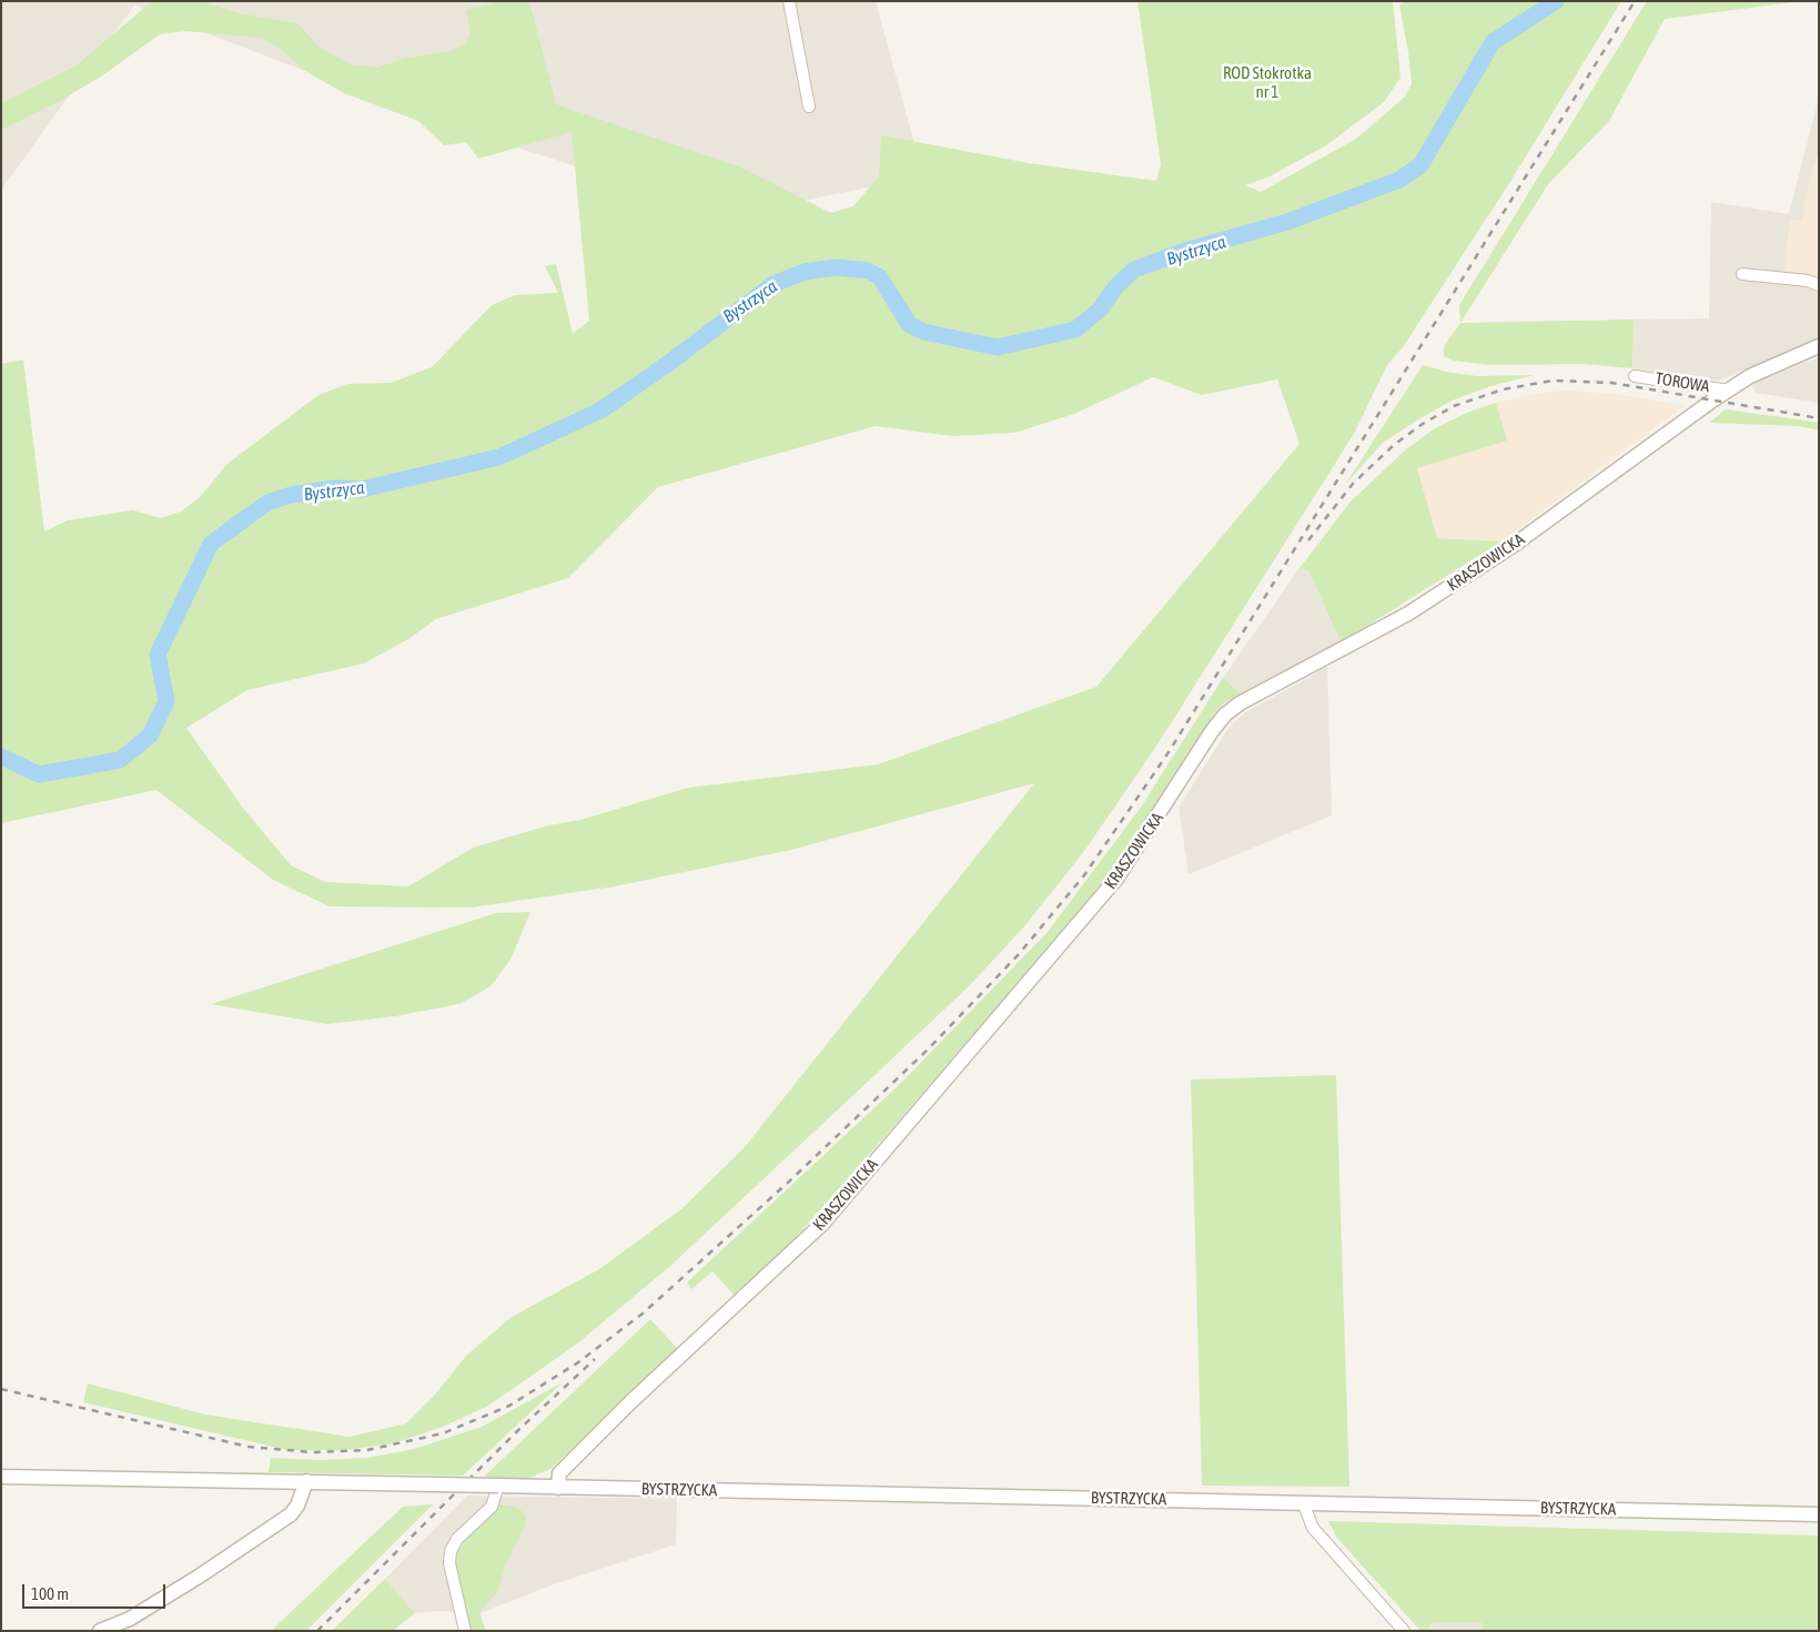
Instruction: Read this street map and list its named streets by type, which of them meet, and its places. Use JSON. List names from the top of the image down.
{
  "streets": {
    "street": ["TOROWA", "KRASZOWICKA", "BYSTRZYCKA"]
  },
  "crossings": [
    ["TOROWA", "KRASZOWICKA"],
    ["KRASZOWICKA", "BYSTRZYCKA"]
  ],
  "water": ["Bystrzyca"],
  "parks": ["ROD Stokrotka nr 1"],
  "scale_bar": "100 m"
}
